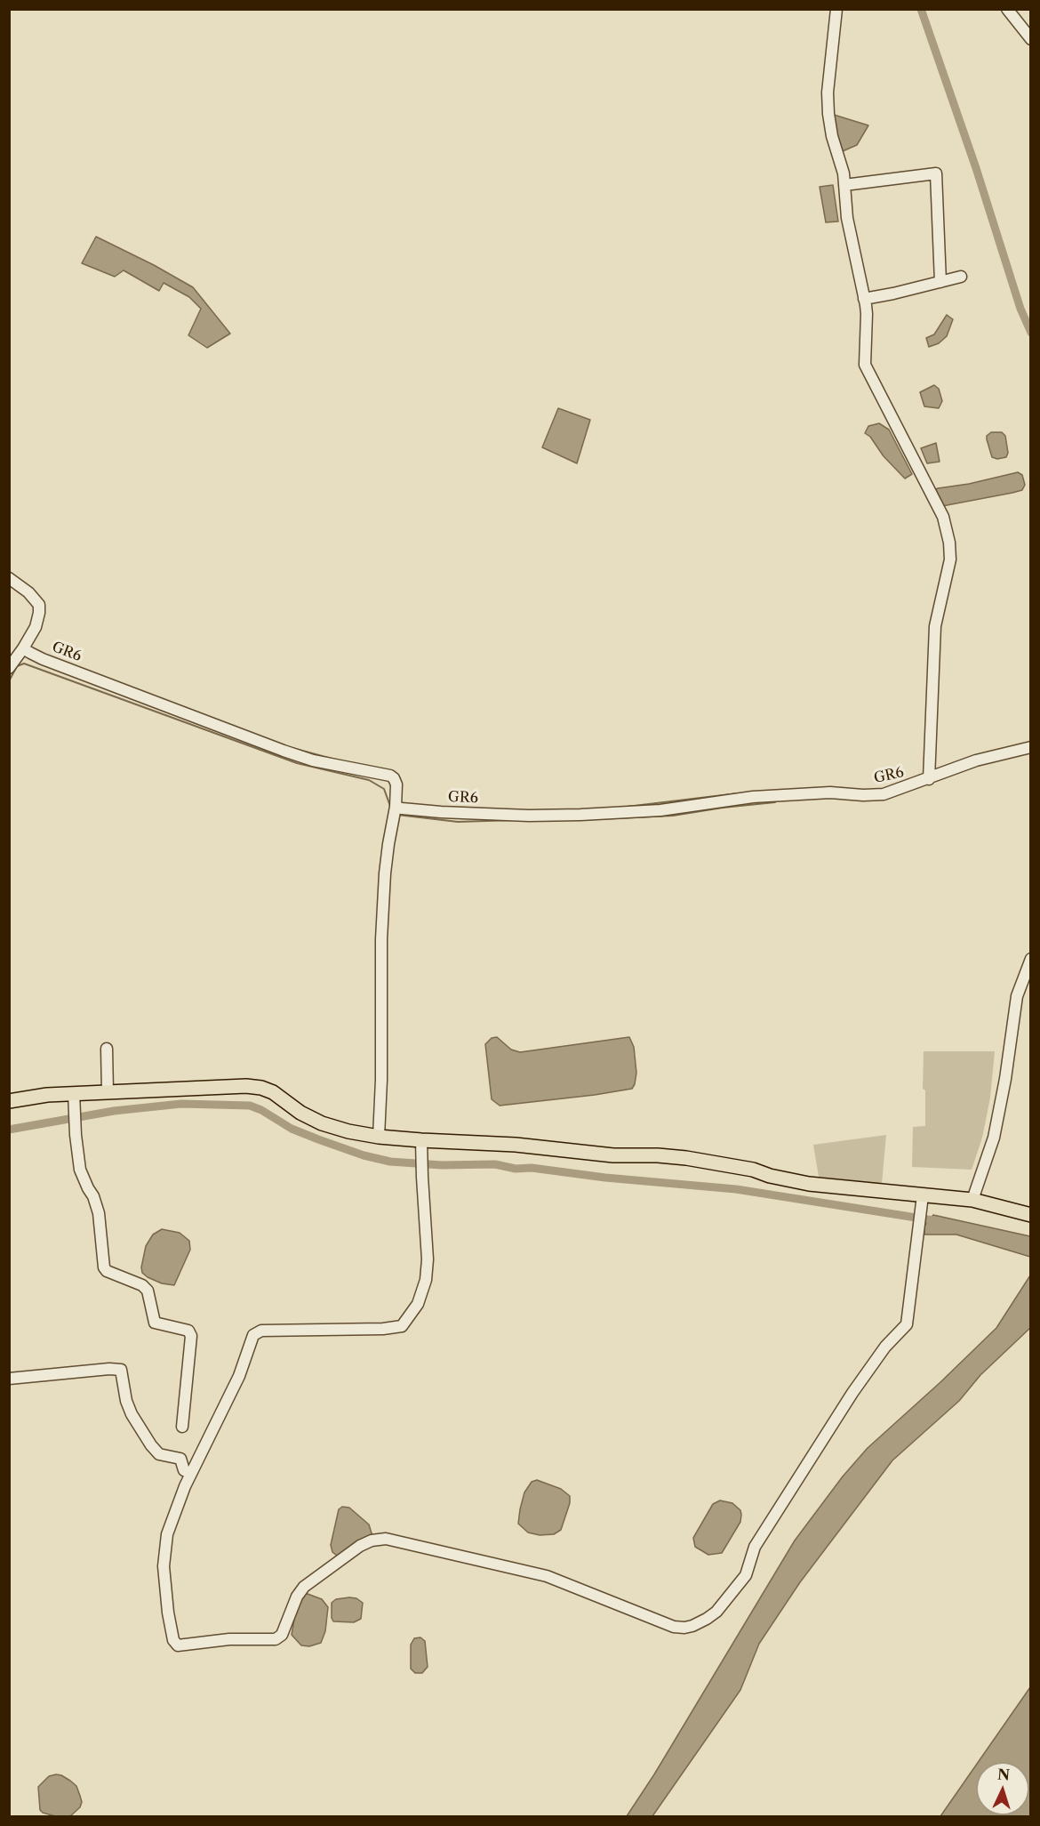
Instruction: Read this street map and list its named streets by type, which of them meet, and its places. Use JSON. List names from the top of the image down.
{
  "streets": {
    "street": ["GR6"]
  },
  "north": "top"
}
